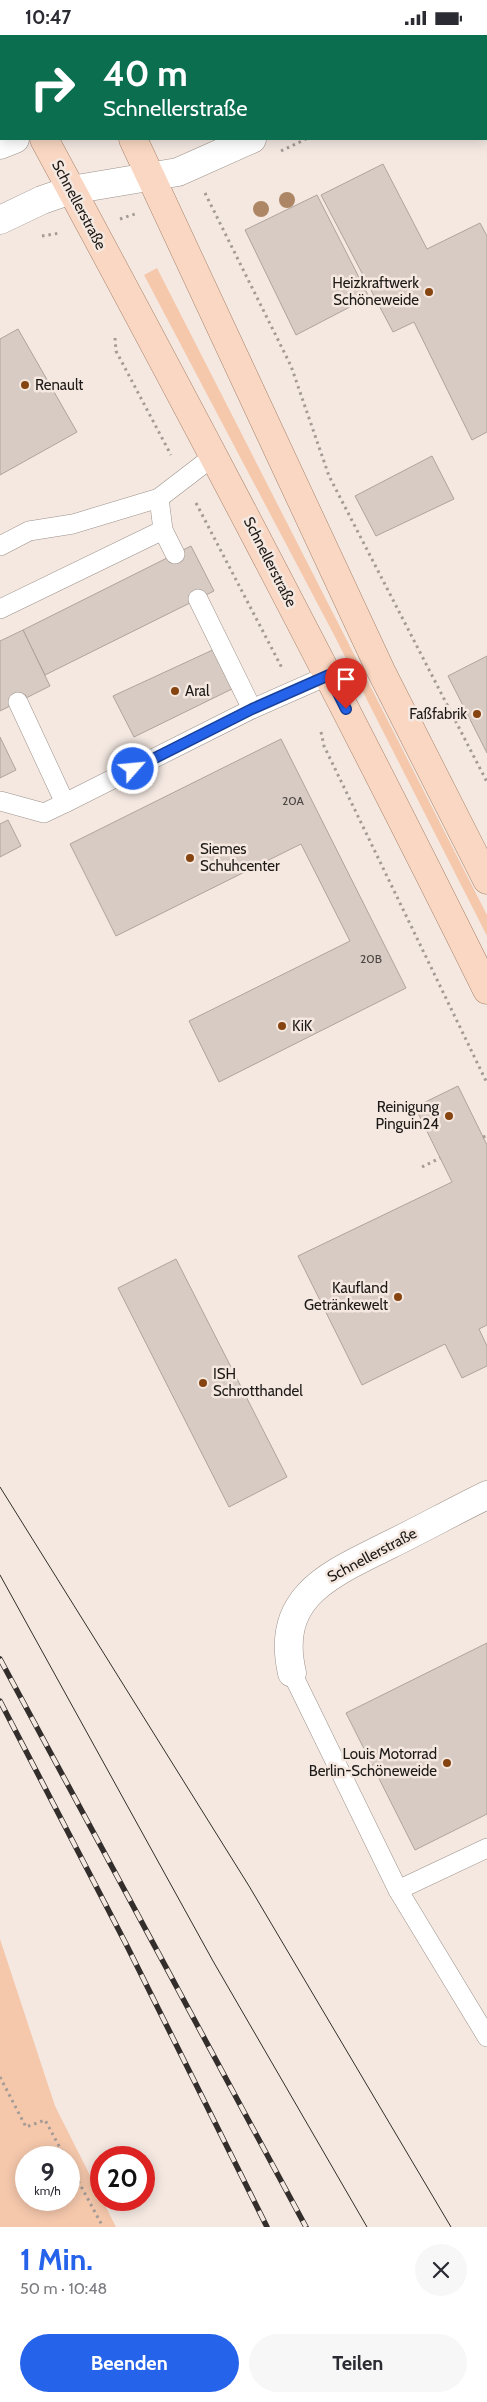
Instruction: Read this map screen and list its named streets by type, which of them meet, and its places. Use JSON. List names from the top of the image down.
{
  "streets": {
    "main road": ["Schnellerstraße"]
  },
  "places": [
    "Heizkraftwerk Schöneweide",
    "Renault",
    "Aral",
    "Faßfabrik",
    "Siemes Schuhcenter",
    "KiK",
    "Reinigung Pinguin24",
    "Kaufland Getränkewelt",
    "ISH Schrotthandel",
    "Louis Motorrad Berlin-Schöneweide"
  ],
  "house_numbers": ["20A", "20B"],
  "page": {
    "status": "10:47",
    "turn": ["40 m", "Schnellerstraße"],
    "speed": "9 km/h",
    "limit": "20",
    "heading": ["1 Min.", "50 m · 10:48"],
    "buttons": ["Beenden", "Teilen"]
  }
}
